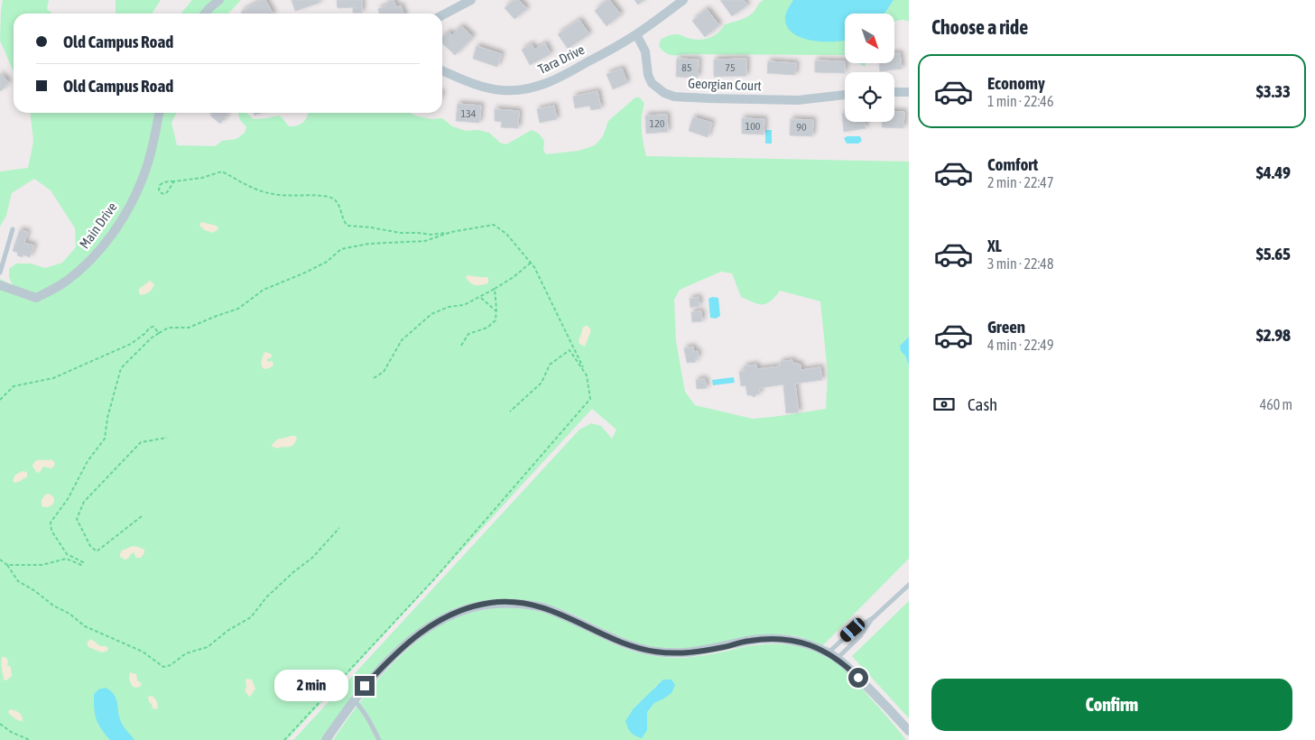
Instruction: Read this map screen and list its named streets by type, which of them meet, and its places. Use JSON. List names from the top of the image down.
{
  "streets": {
    "street": ["Tara Drive", "Georgian Court", "Main Drive"]
  },
  "crossings": [
    ["Tara Drive", "Georgian Court"]
  ],
  "house_numbers": [
    "85",
    "75",
    "134",
    "120",
    "100",
    "90"
  ],
  "north": "bottom right",
  "page": {
    "heading": "Choose a ride",
    "banner": ["Old Campus Road", "Old Campus Road"],
    "list": [
      {
        "name": "Economy",
        "note": "1 min · 22:46",
        "value": "$3.33"
      },
      {
        "name": "Comfort",
        "note": "2 min · 22:47",
        "value": "$4.49"
      },
      {
        "name": "XL",
        "note": "3 min · 22:48",
        "value": "$5.65"
      },
      {
        "name": "Green",
        "note": "4 min · 22:49",
        "value": "$2.98"
      }
    ],
    "pay": ["Cash", "460 m"],
    "bubble": "2 min",
    "buttons": "Confirm"
  }
}
